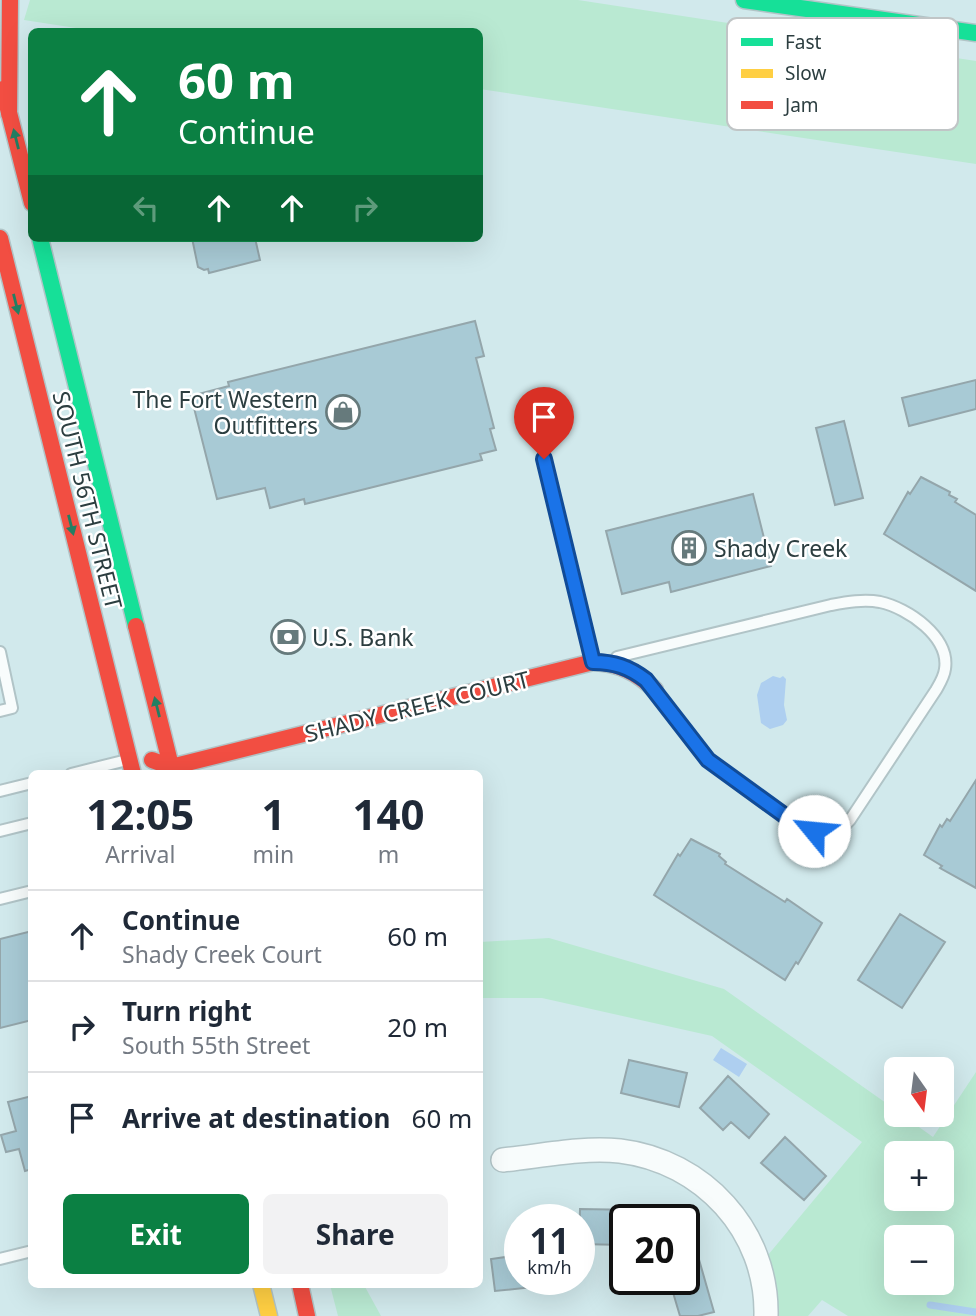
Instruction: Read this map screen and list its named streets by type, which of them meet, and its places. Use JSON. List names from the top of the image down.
{
  "streets": {
    "main road": ["SOUTH 56TH STREET", "SHADY CREEK COURT"]
  },
  "crossings": [
    ["SOUTH 56TH STREET", "SHADY CREEK COURT"]
  ],
  "places": {
    "shop": ["The Fort Western Outfitters"],
    "building": ["Shady Creek"],
    "bank": ["U.S. Bank"]
  },
  "legend": ["Fast", "Slow", "Jam"],
  "north": "bottom",
  "page": {
    "turn": ["60 m", "Continue"],
    "eta": [
      "12:05",
      "Arrival",
      "1",
      "min",
      "140",
      "m"
    ],
    "list": [
      {
        "name": "Continue",
        "note": "Shady Creek Court",
        "value": "60 m"
      },
      {
        "name": "Turn right",
        "note": "South 55th Street",
        "value": "20 m"
      },
      {
        "name": "Arrive at destination",
        "value": "60 m"
      }
    ],
    "map_buttons": ["+", "−"],
    "buttons": ["Exit", "Share"],
    "speed": "11 km/h",
    "limit": "20"
  }
}
